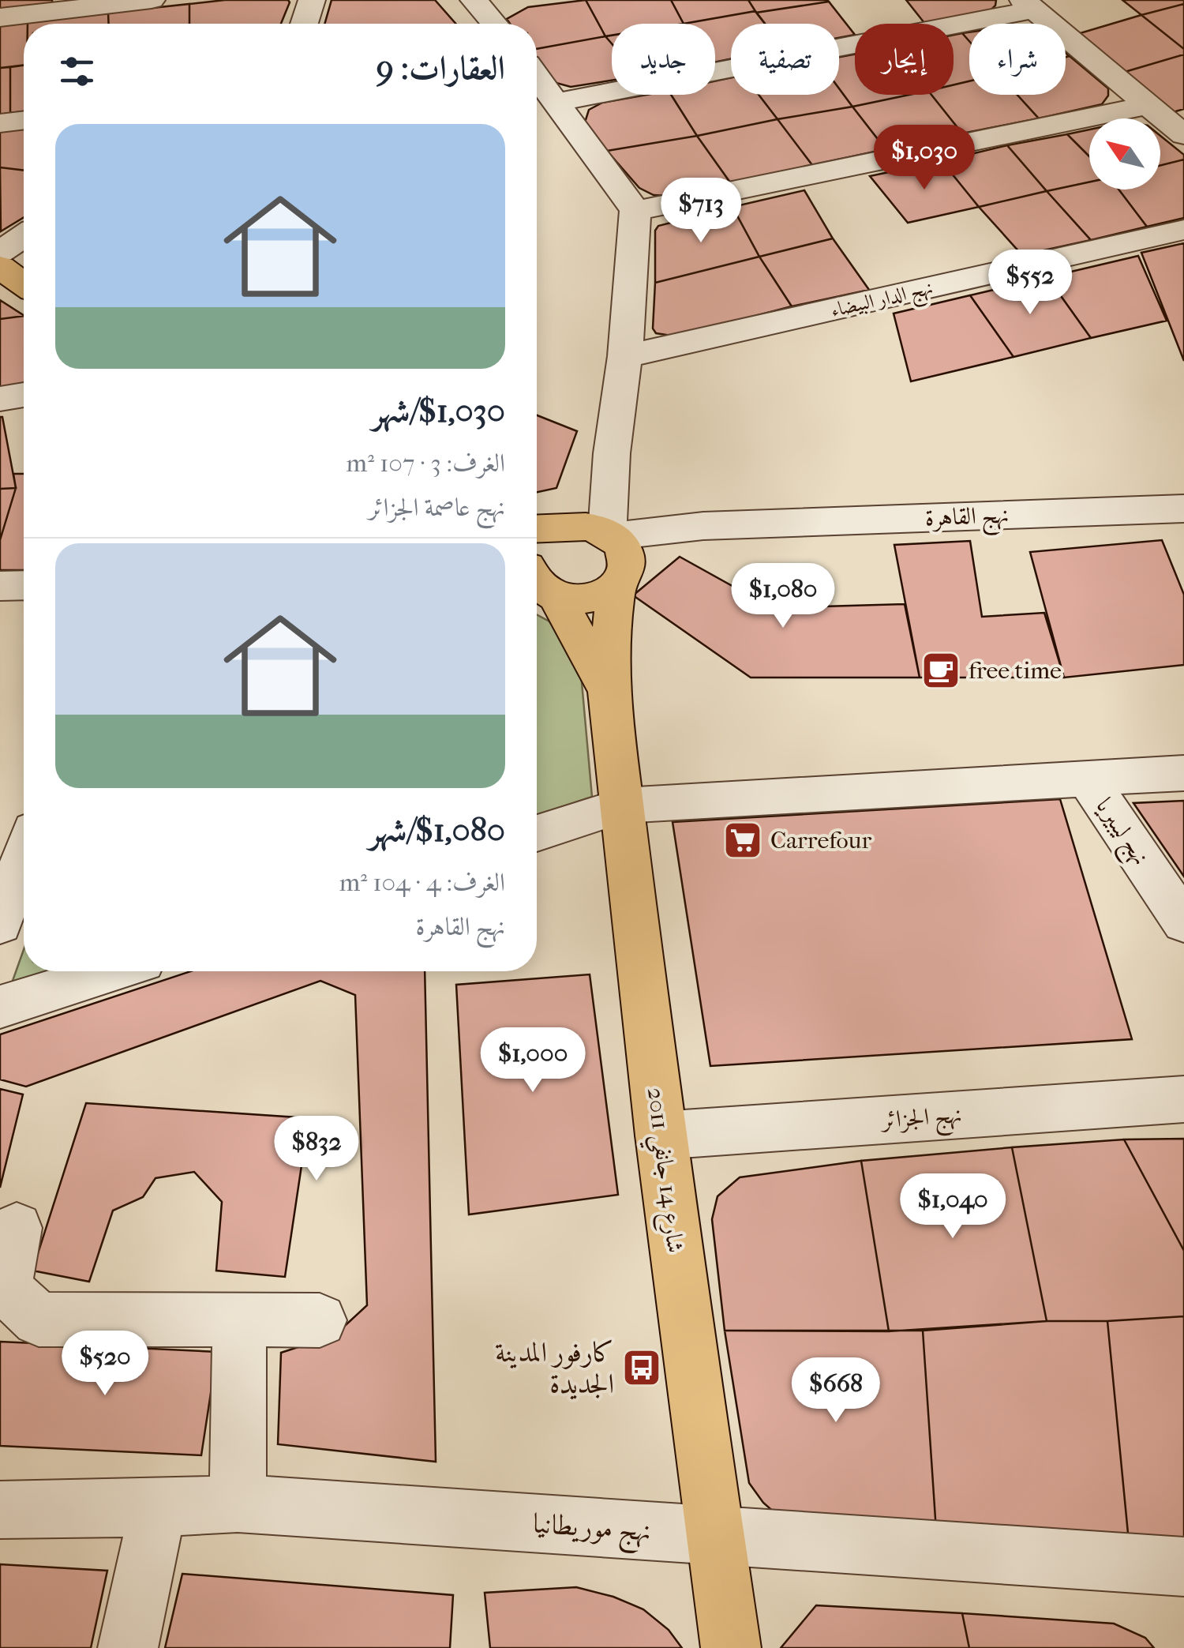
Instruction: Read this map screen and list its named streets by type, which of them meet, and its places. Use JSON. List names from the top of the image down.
{
  "streets": {
    "main road": ["شارع 14 جانفي 2011"],
    "street": [
      "نهج الدار البيضاء",
      "نهج القاهرة",
      "نهج ليبيريا",
      "نهج الجزائر",
      "نهج موريطانيا"
    ]
  },
  "crossings": [
    ["نهج الجزائر", "شارع 14 جانفي 2011"],
    ["شارع 14 جانفي 2011", "نهج موريطانيا"]
  ],
  "places": {
    "cafe": ["free time"],
    "supermarket": ["Carrefour"],
    "bus stop": ["كارفور المدينة الجديدة"]
  },
  "north": "top left",
  "page": {
    "chip": [
      "شراء",
      "إيجار",
      "تصفية",
      "جديد"
    ],
    "heading": "العقارات: 9",
    "list": [
      {
        "name": "$1,030/شهر",
        "note": "الغرف: 3 · 107 m² · نهج عاصمة الجزائر"
      },
      {
        "name": "$1,080/شهر",
        "note": "الغرف: 4 · 104 m² · نهج القاهرة"
      }
    ],
    "price": [
      "$1,030",
      "$713",
      "$552",
      "$1,080",
      "$1,000",
      "$832",
      "$1,040",
      "$520",
      "$668"
    ]
  }
}
